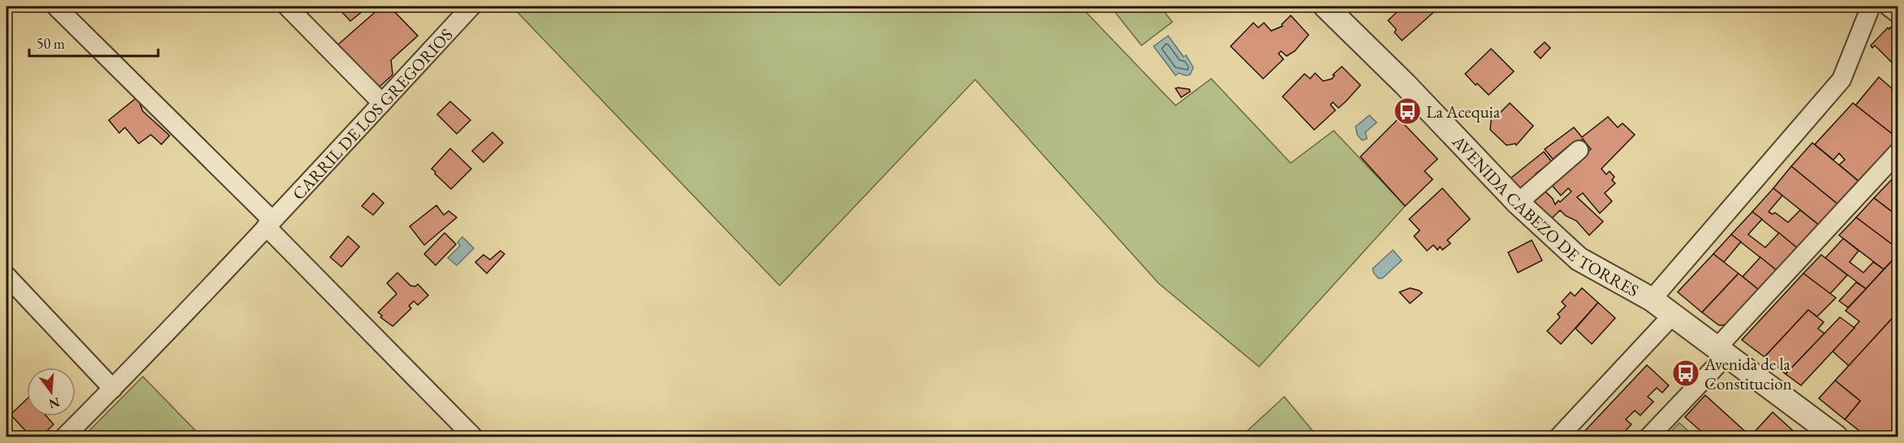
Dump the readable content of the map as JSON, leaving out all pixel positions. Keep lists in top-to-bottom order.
{
  "streets": {
    "street": ["CARRIL DE LOS GREGORIOS", "AVENIDA CABEZO DE TORRES"]
  },
  "places": {
    "bus stop": ["La Acequia", "Avenida de la Constitucion"]
  },
  "scale_bar": "50 m",
  "north": "bottom"
}
